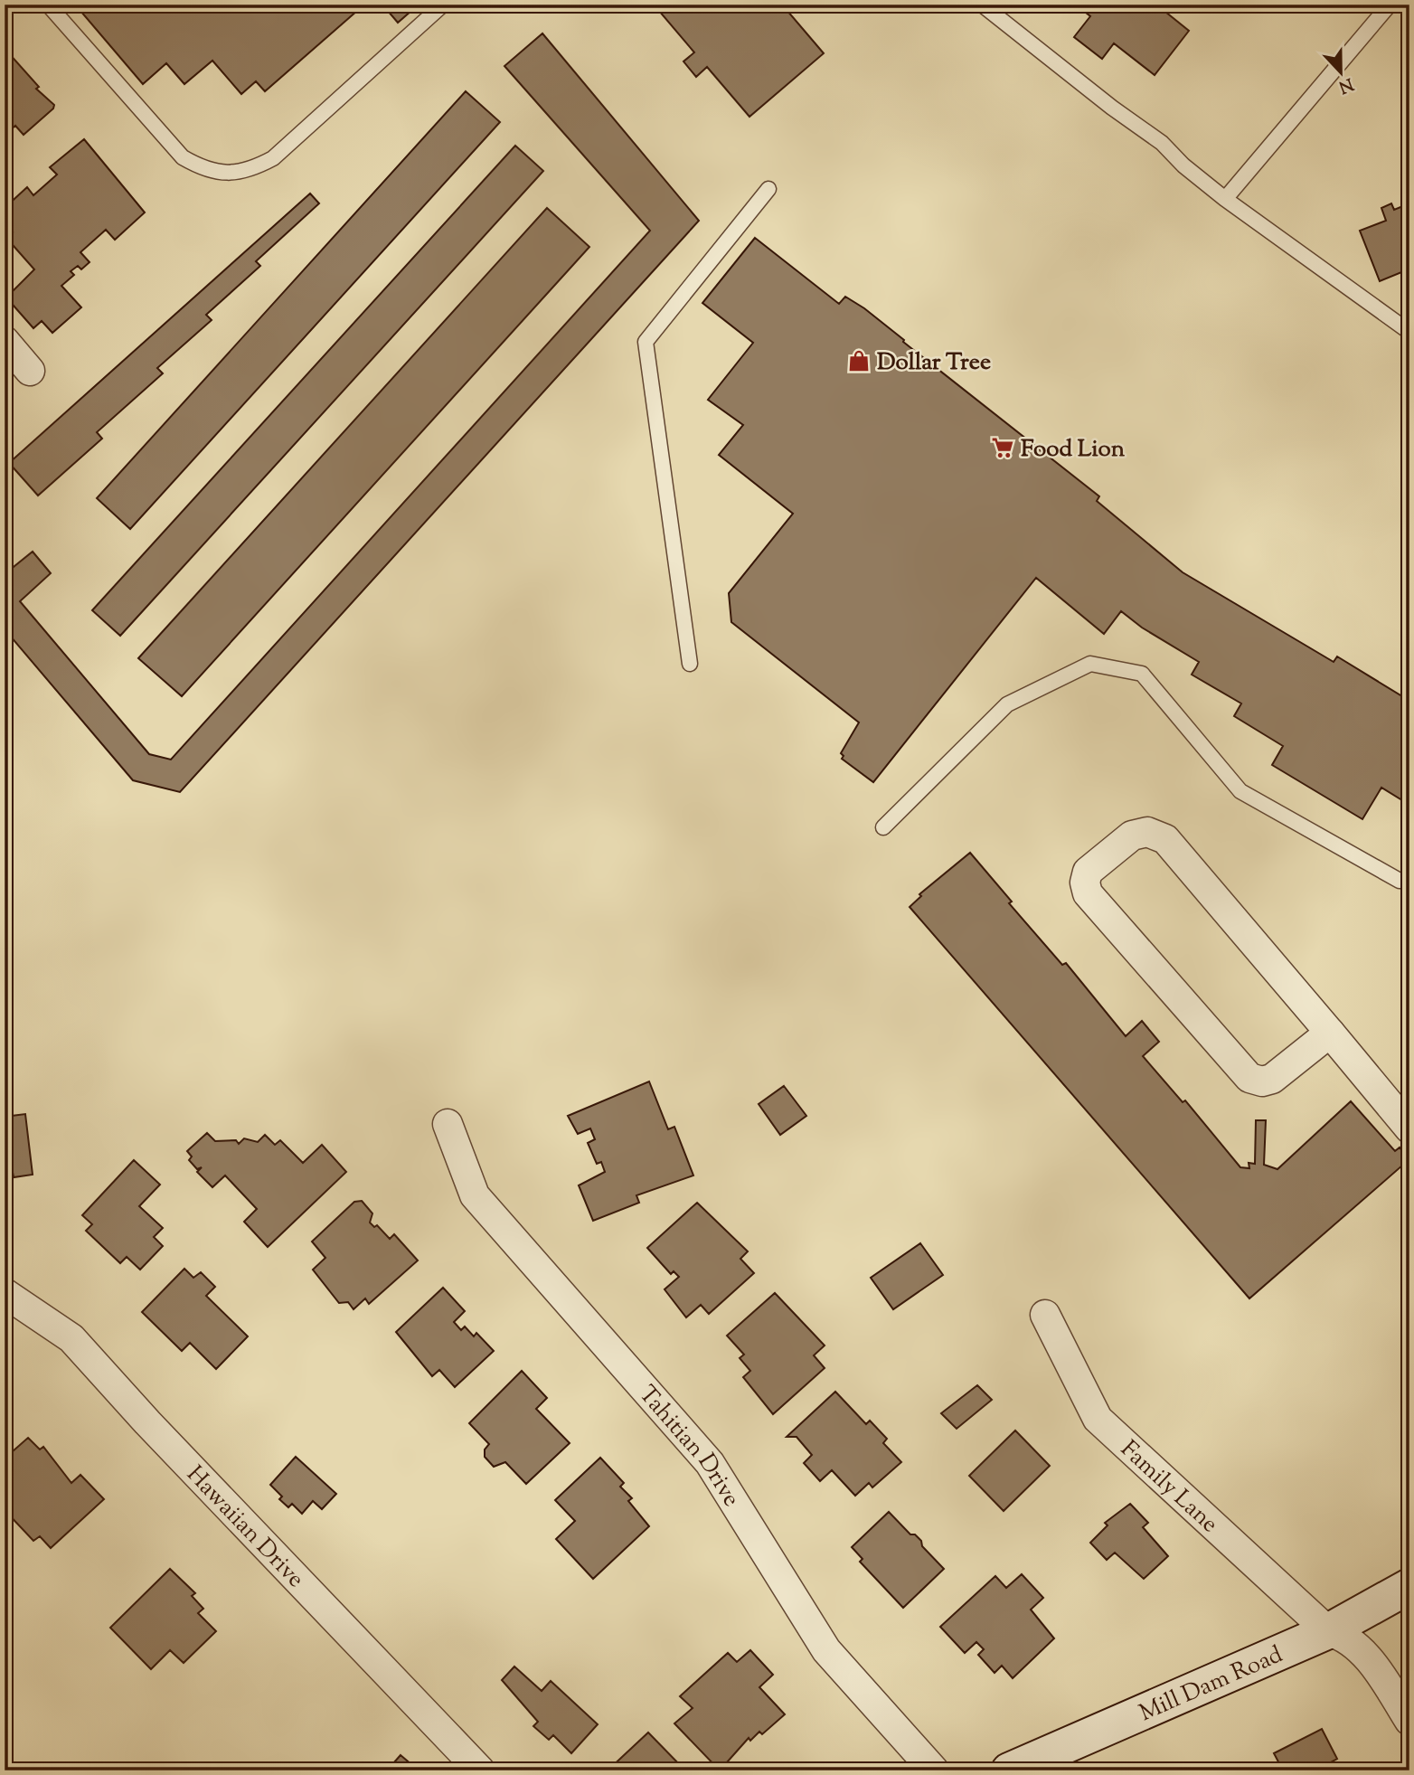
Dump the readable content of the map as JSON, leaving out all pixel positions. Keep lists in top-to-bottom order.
{
  "streets": {
    "street": [
      "Tahitian Drive",
      "Family Lane",
      "Hawaiian Drive",
      "Mill Dam Road"
    ]
  },
  "crossings": [
    ["Family Lane", "Mill Dam Road"]
  ],
  "places": {
    "shop": ["Dollar Tree"],
    "supermarket": ["Food Lion"]
  },
  "north": "bottom"
}
